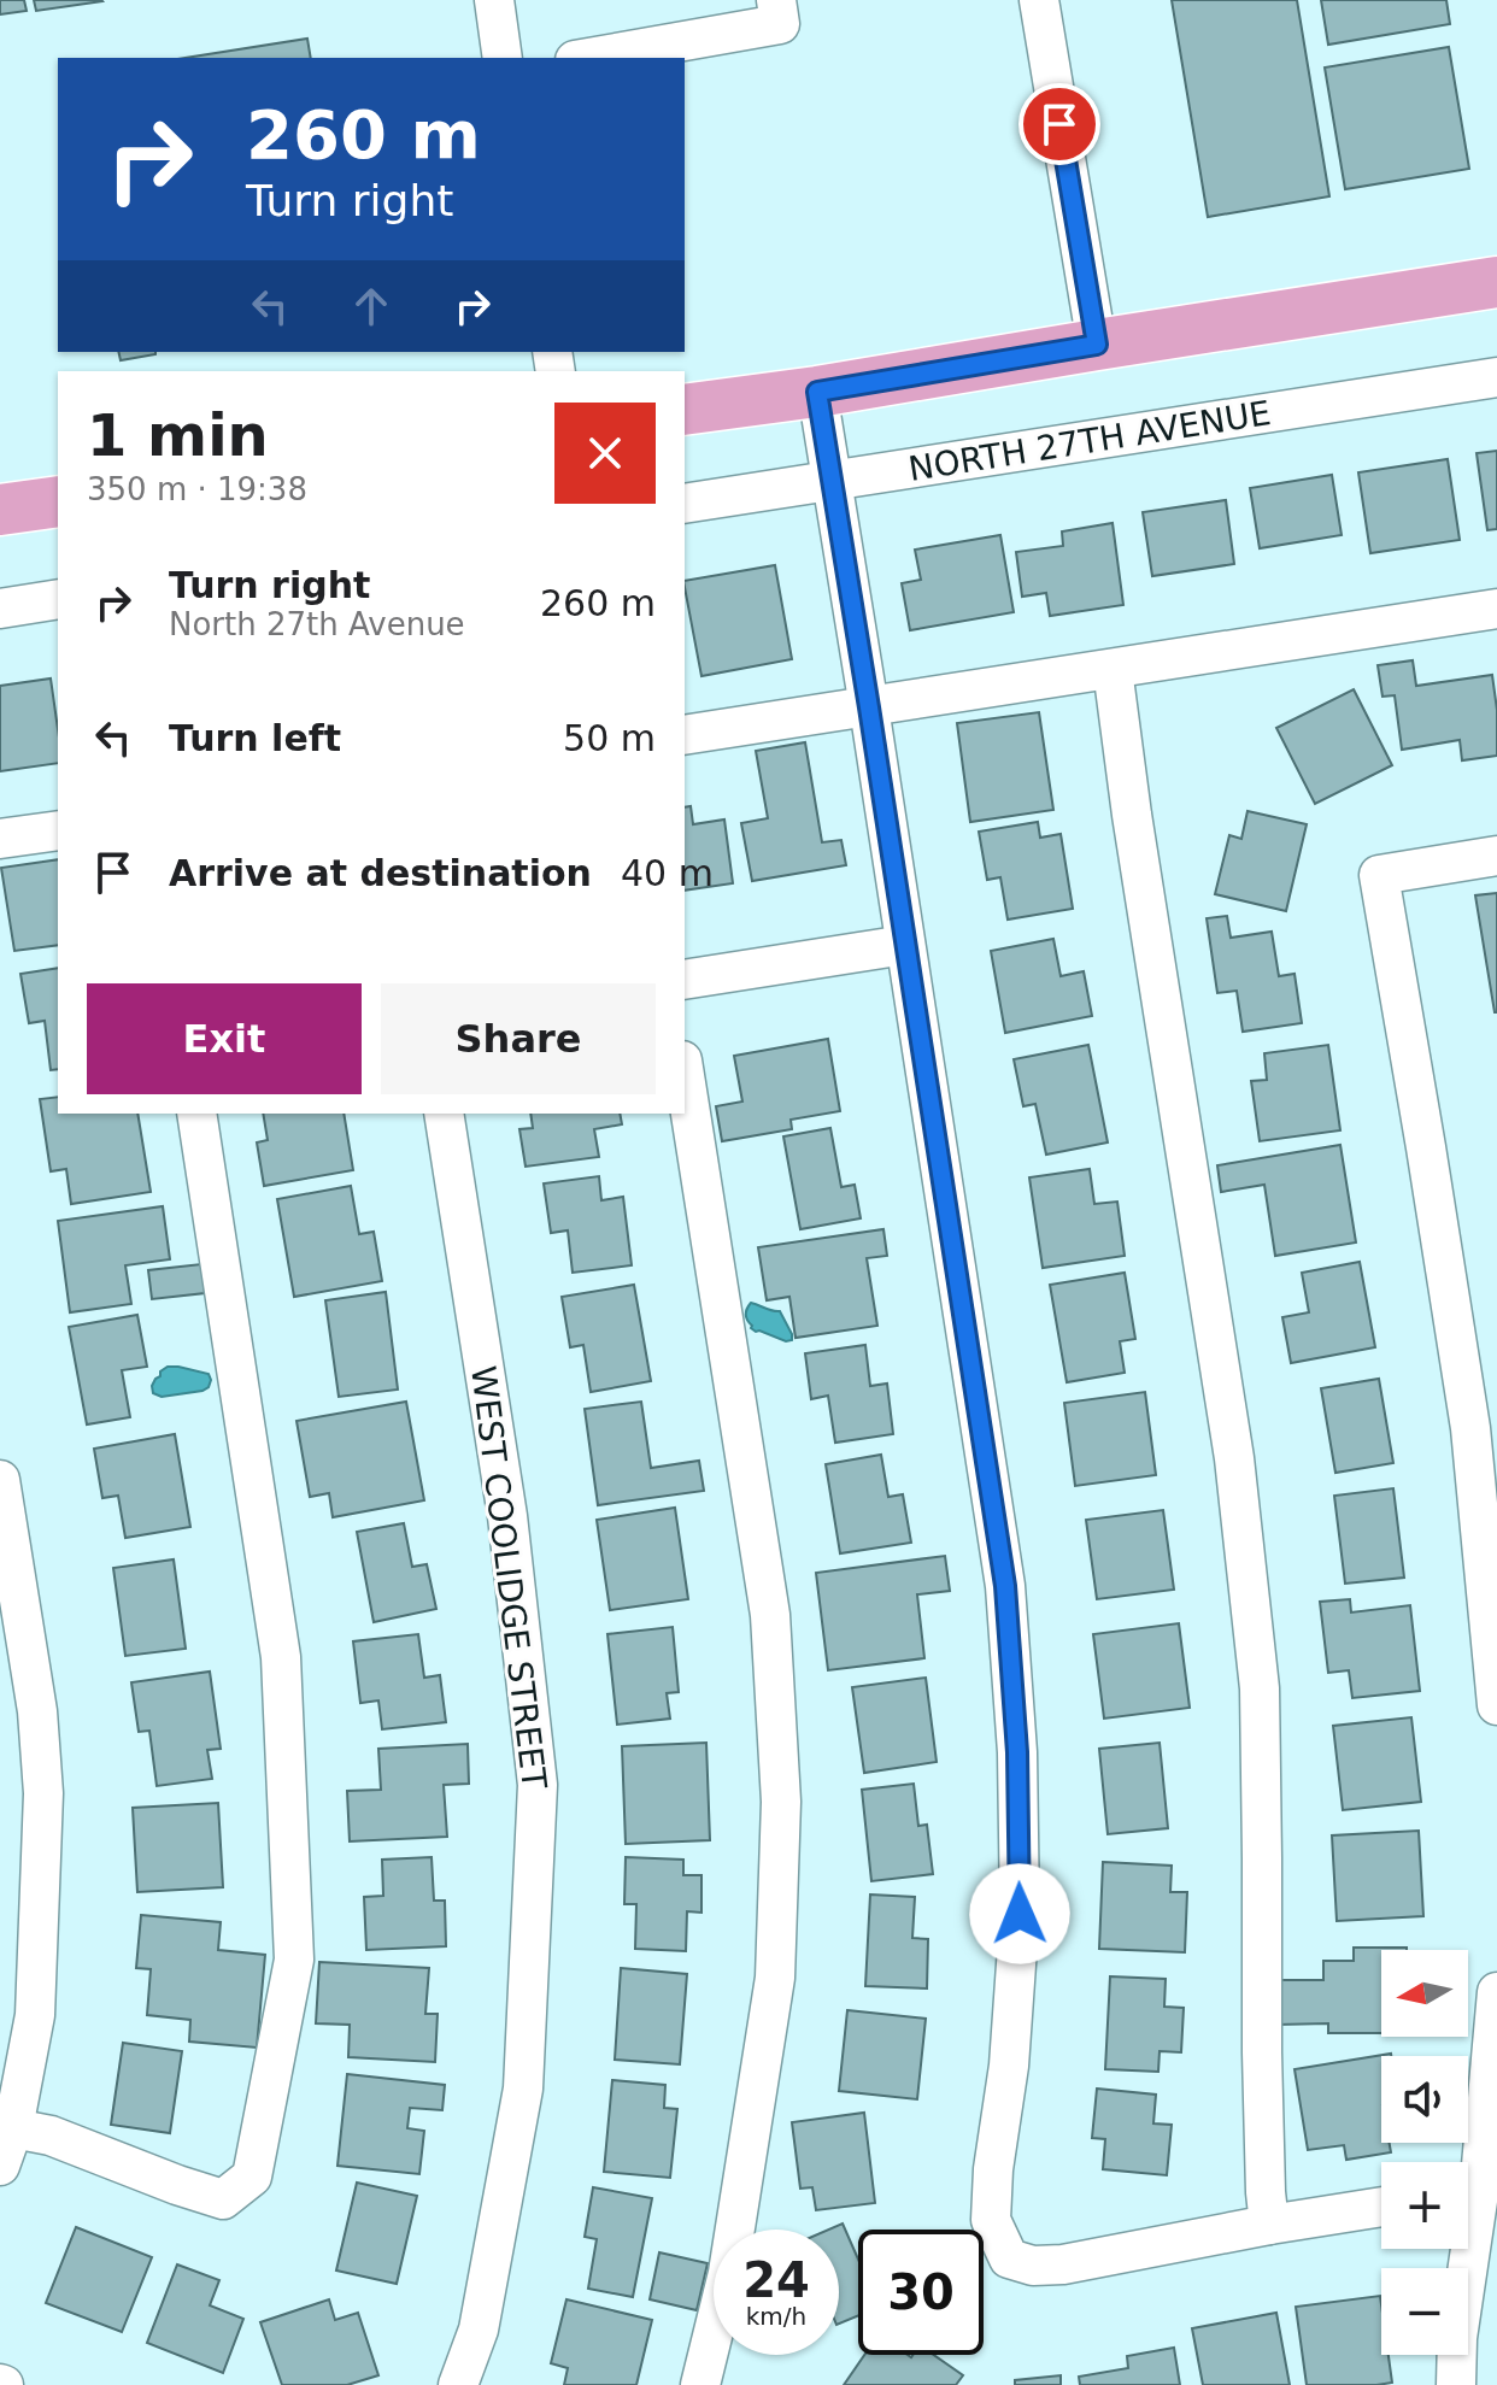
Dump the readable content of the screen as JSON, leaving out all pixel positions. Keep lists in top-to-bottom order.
{
  "streets": {
    "street": ["NORTH 27TH AVENUE", "WEST COOLIDGE STREET"]
  },
  "north": "left",
  "page": {
    "turn": ["260 m", "Turn right"],
    "heading": ["1 min", "350 m · 19:38"],
    "list": [
      {
        "name": "Turn right",
        "note": "North 27th Avenue",
        "value": "260 m"
      },
      {
        "name": "Turn left",
        "value": "50 m"
      },
      {
        "name": "Arrive at destination",
        "value": "40 m"
      }
    ],
    "buttons": ["Exit", "Share"],
    "map_buttons": ["+", "−"],
    "speed": "24 km/h",
    "limit": "30"
  }
}
